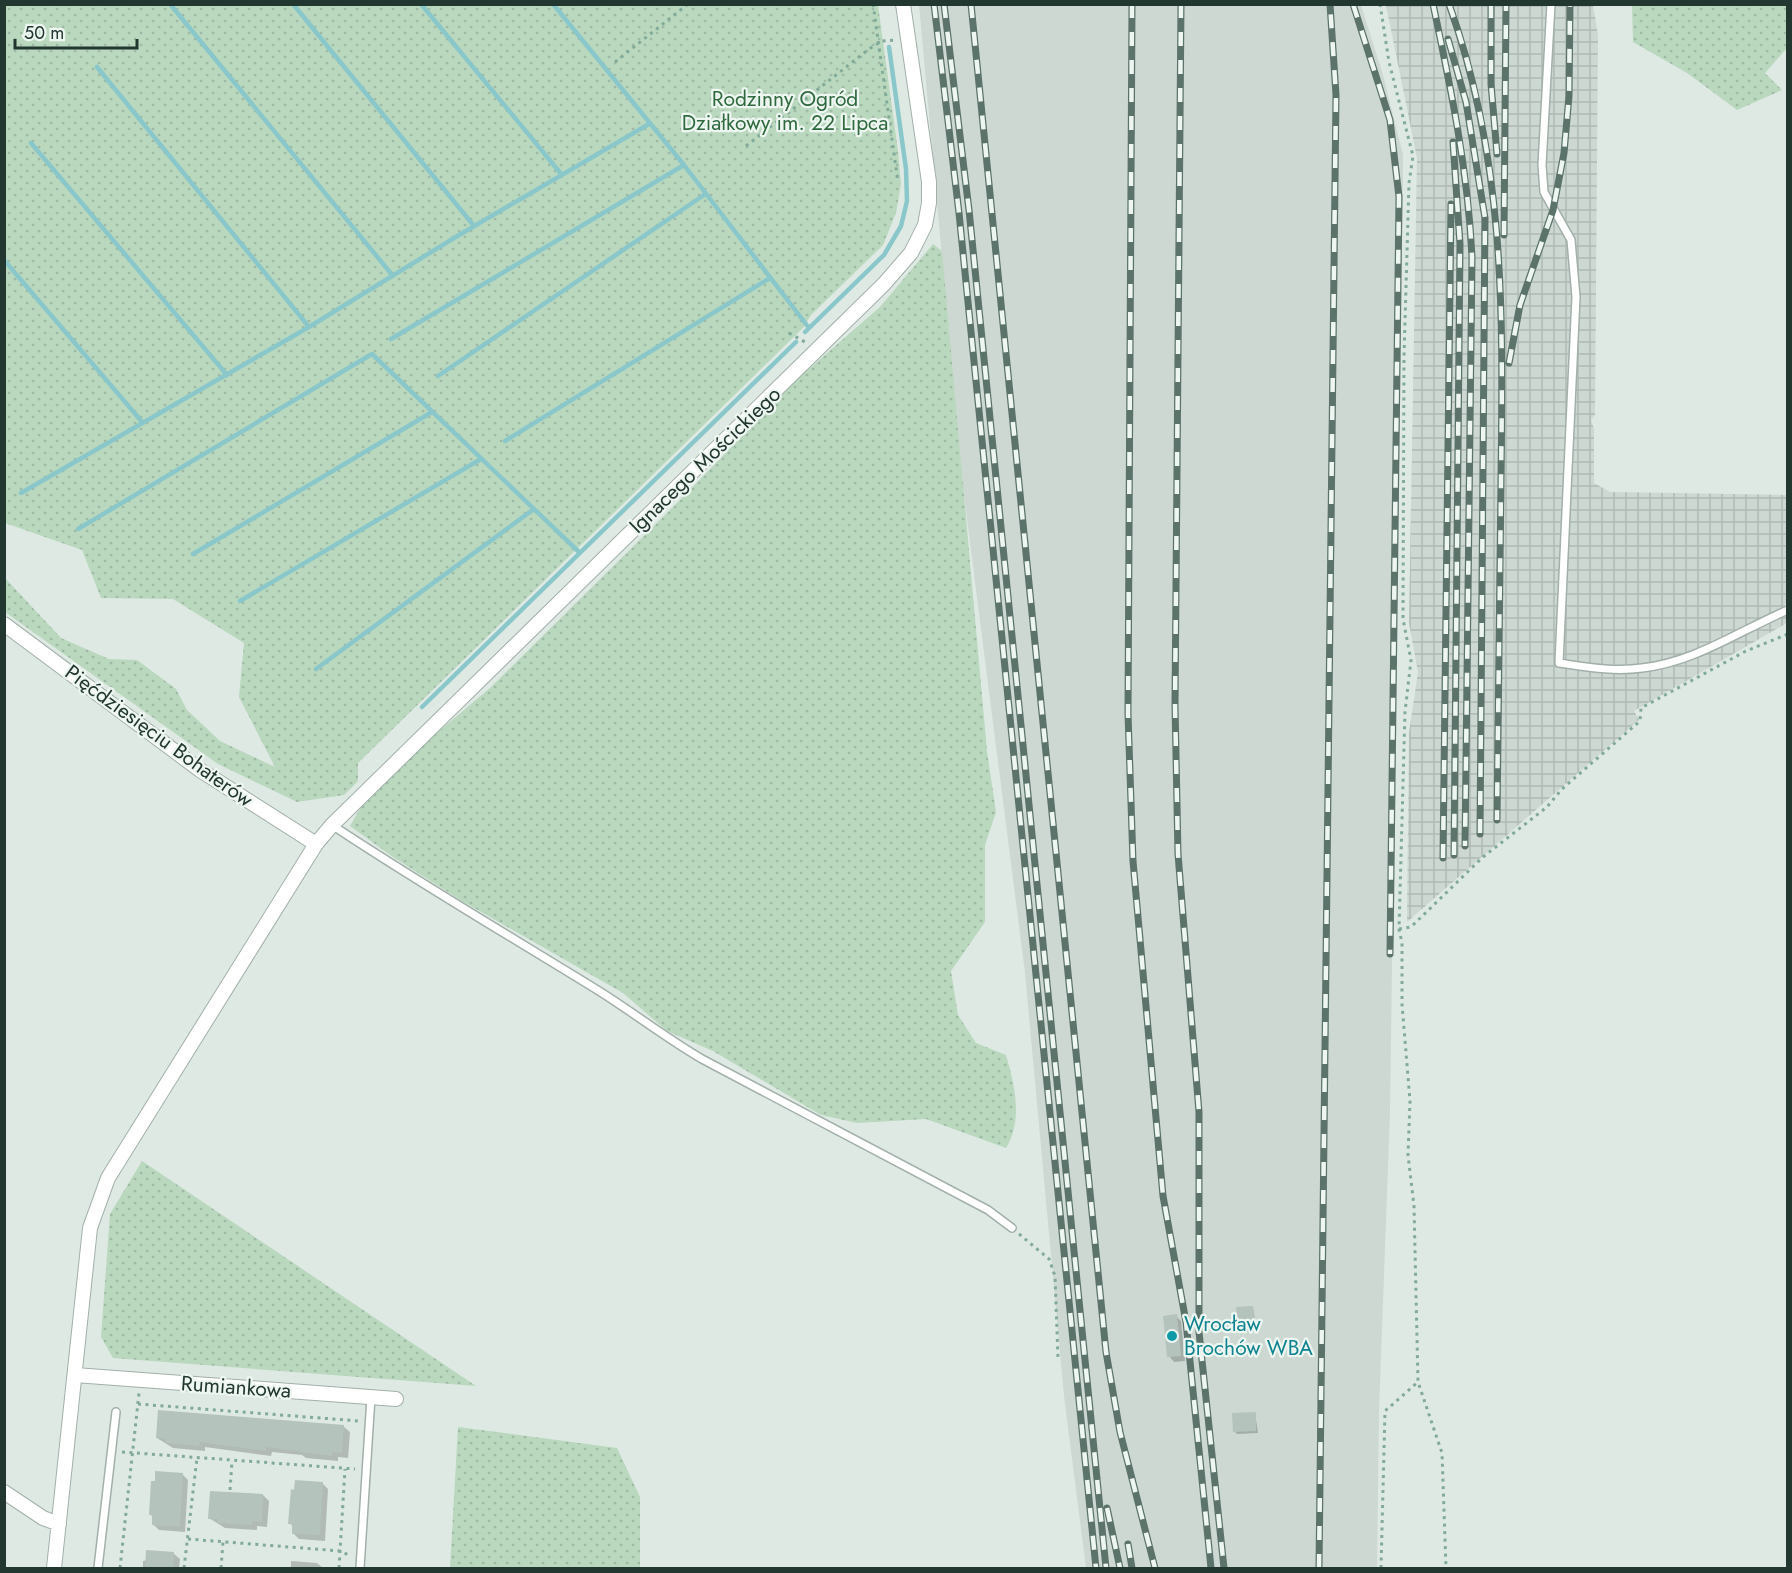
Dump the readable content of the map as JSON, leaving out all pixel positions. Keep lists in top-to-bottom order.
{
  "streets": {
    "street": ["Ignacego Mościckiego", "Pięćdziesięciu Bohaterów", "Rumiankowa"]
  },
  "crossings": [
    ["Ignacego Mościckiego", "Pięćdziesięciu Bohaterów"],
    ["Ignacego Mościckiego", "Rumiankowa"]
  ],
  "parks": ["Rodzinny Ogród Działkowy im. 22 Lipca"],
  "places": ["Wrocław Brochów WBA"],
  "scale_bar": "50 m"
}
